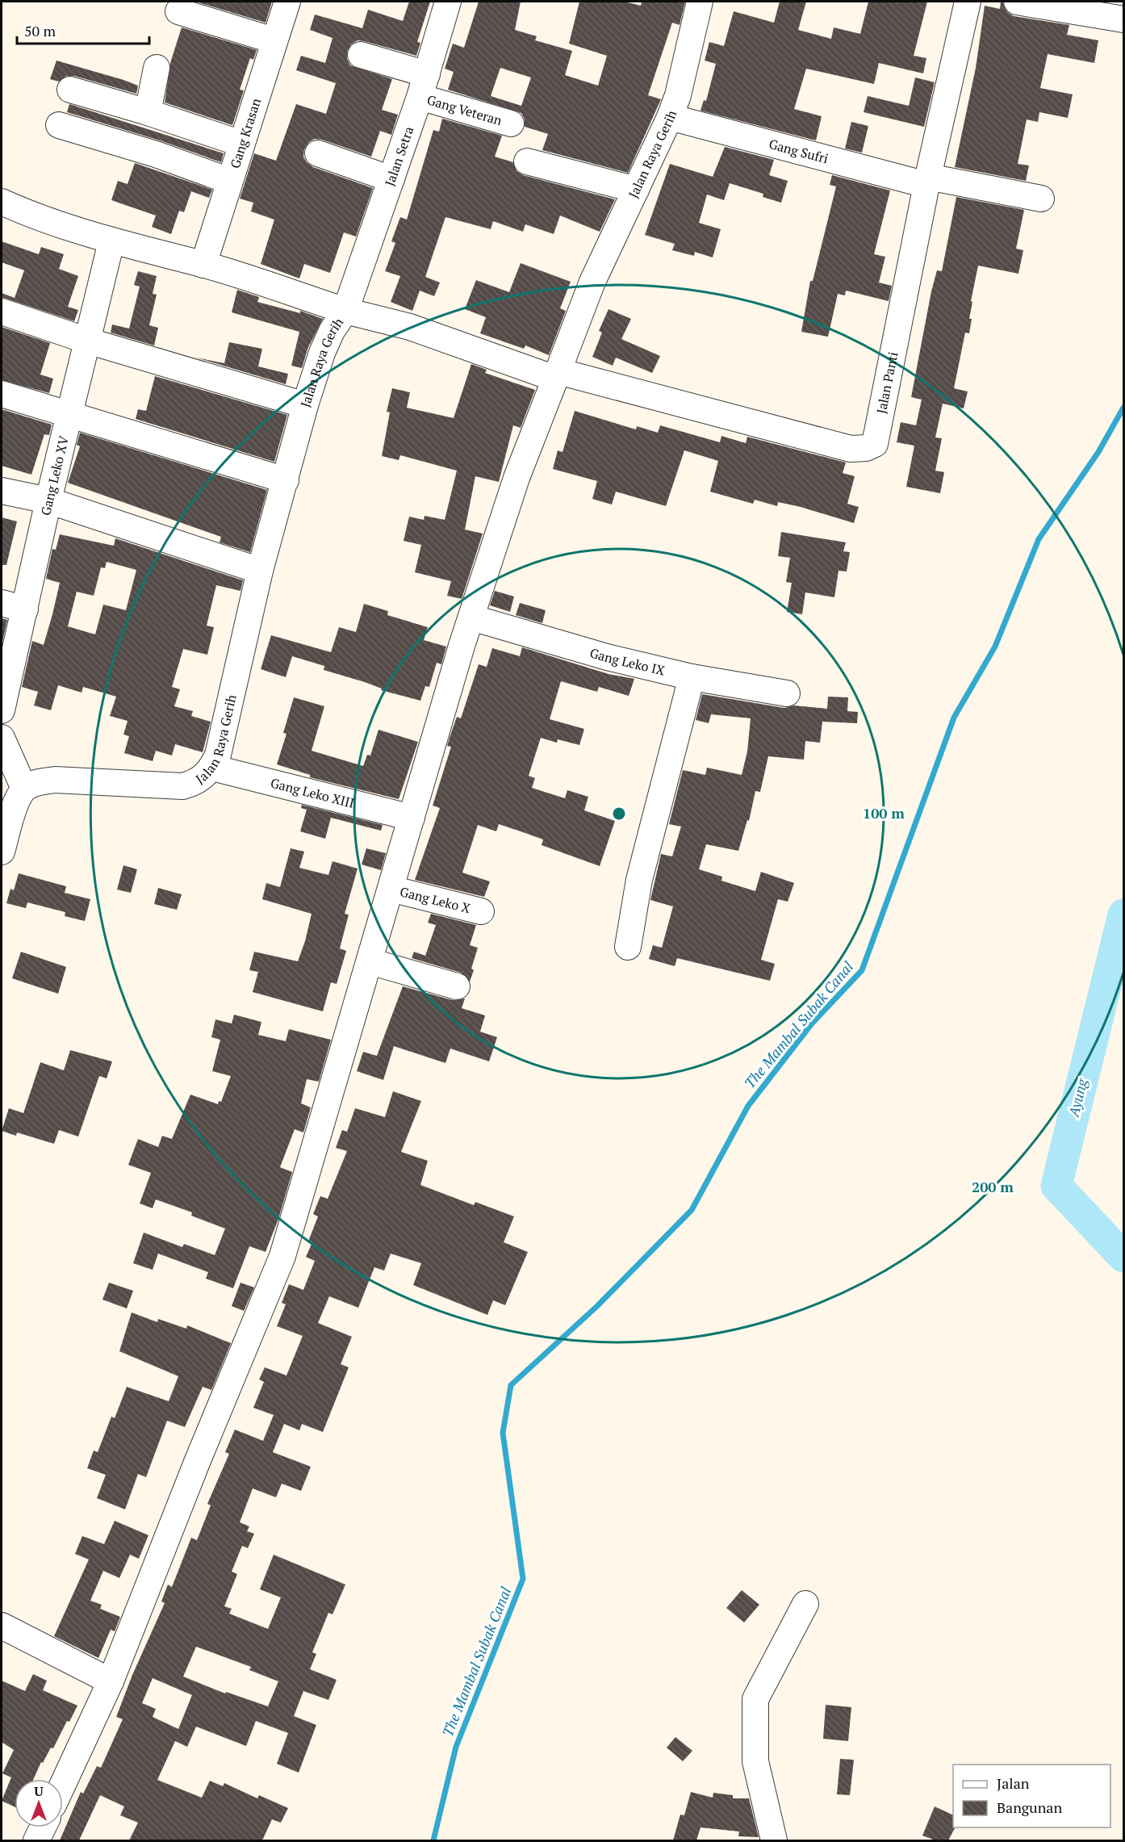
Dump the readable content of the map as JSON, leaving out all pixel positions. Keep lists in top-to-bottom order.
{
  "streets": {
    "street": [
      "Gang Veteran",
      "Gang Krasan",
      "Gang Sufri",
      "Jalan Raya Gerih",
      "Jalan Setra",
      "Jalan Panti",
      "Gang Leko XV",
      "Gang Leko IX",
      "Gang Leko XIII",
      "Gang Leko X"
    ]
  },
  "crossings": [
    ["Gang Veteran", "Jalan Setra"],
    ["Gang Sufri", "Jalan Raya Gerih"],
    ["Gang Sufri", "Jalan Panti"],
    ["Jalan Raya Gerih", "Jalan Setra"],
    ["Jalan Raya Gerih", "Jalan Panti"],
    ["Jalan Raya Gerih", "Gang Leko XIII"]
  ],
  "water": ["The Mambal Subak Canal", "Ayung"],
  "legend": ["Jalan", "Bangunan"],
  "scale_bar": "50 m",
  "north": "top",
  "rings": ["100 m", "200 m"]
}
